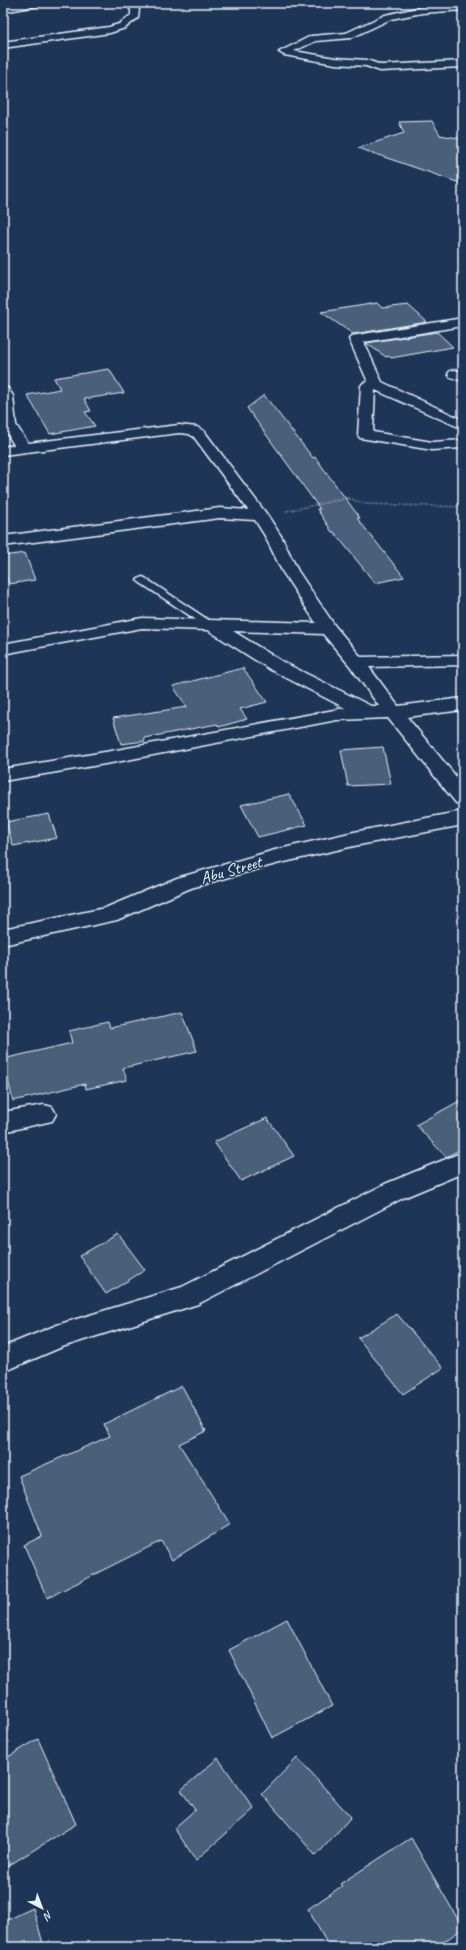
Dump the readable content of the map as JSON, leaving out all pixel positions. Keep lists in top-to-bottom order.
{
  "streets": {
    "street": ["Abu Street"]
  },
  "north": "bottom right"
}
